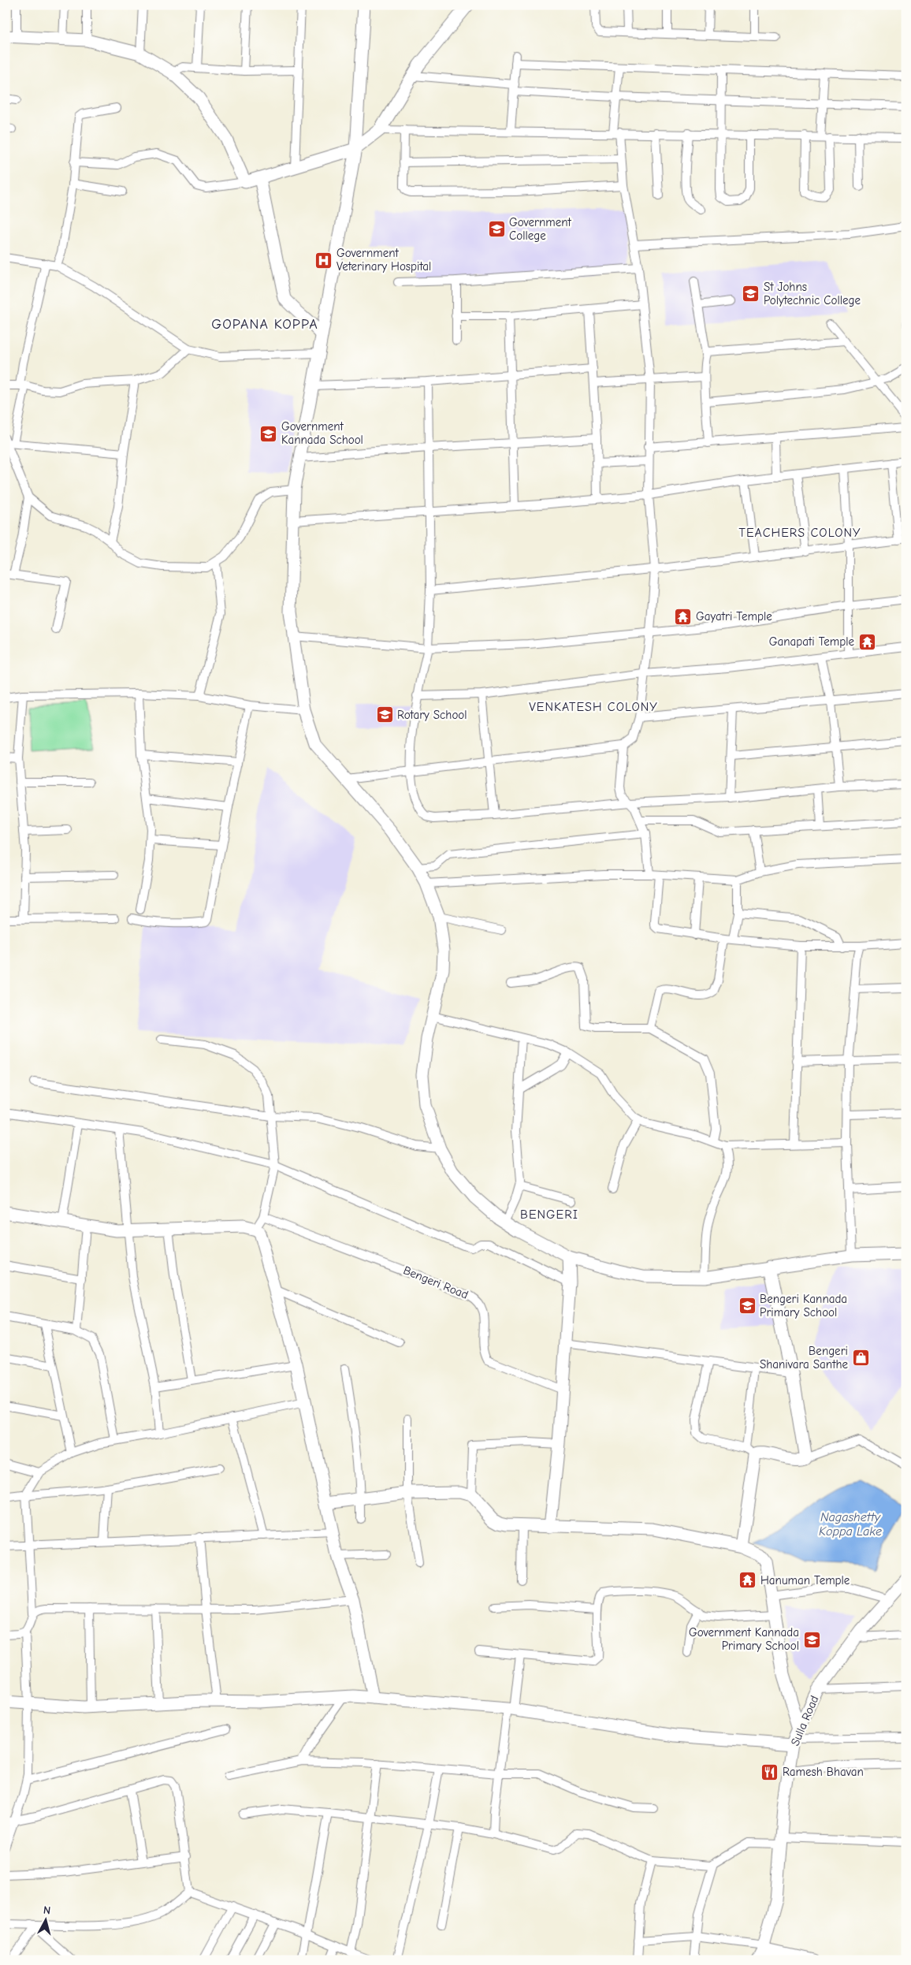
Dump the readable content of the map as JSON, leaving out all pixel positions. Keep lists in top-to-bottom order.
{
  "streets": {
    "street": ["Bengeri Road", "Sulla Road"]
  },
  "districts": [
    "GOPANA KOPPA",
    "TEACHERS COLONY",
    "VENKATESH COLONY",
    "BENGERI"
  ],
  "water": ["Nagashetty Koppa Lake"],
  "places": {
    "school or university": [
      "Government College",
      "St Johns Polytechnic College",
      "Government Kannada School",
      "Rotary School",
      "Bengeri Kannada Primary School",
      "Government Kannada Primary School"
    ],
    "hospital": ["Government Veterinary Hospital"],
    "temple": ["Gayatri Temple", "Ganapati Temple", "Hanuman Temple"],
    "shop": ["Bengeri Shanivara Santhe"],
    "restaurant": ["Ramesh Bhavan"]
  },
  "north": "top"
}
